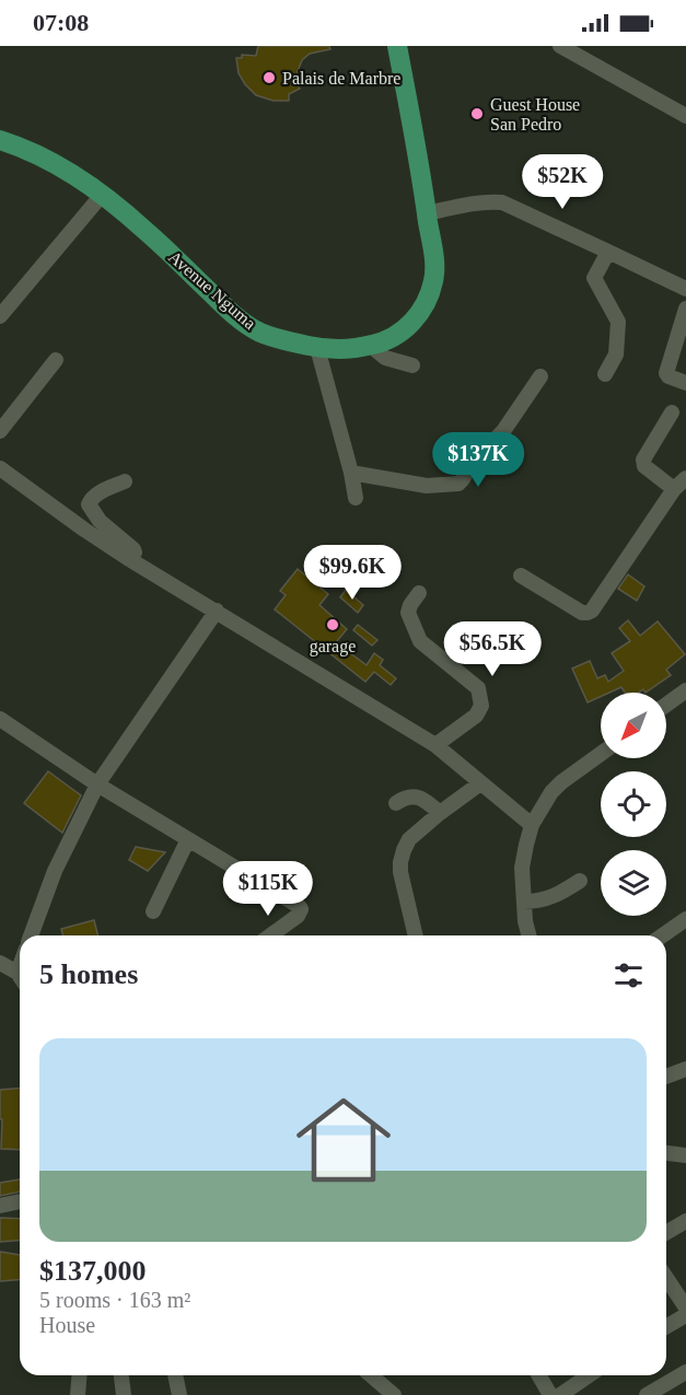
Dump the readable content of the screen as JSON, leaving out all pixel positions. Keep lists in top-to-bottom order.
{
  "streets": {
    "main road": ["Avenue Nguma"]
  },
  "places": ["Palais de Marbre", "Guest House San Pedro", "garage"],
  "north": "bottom left",
  "page": {
    "status": "07:08",
    "price": [
      "$52K",
      "$137K",
      "$99.6K",
      "$56.5K",
      "$115K"
    ],
    "heading": "5 homes",
    "list": [
      {
        "name": "$137,000",
        "note": "5 rooms · 163 m² · House"
      }
    ]
  }
}
